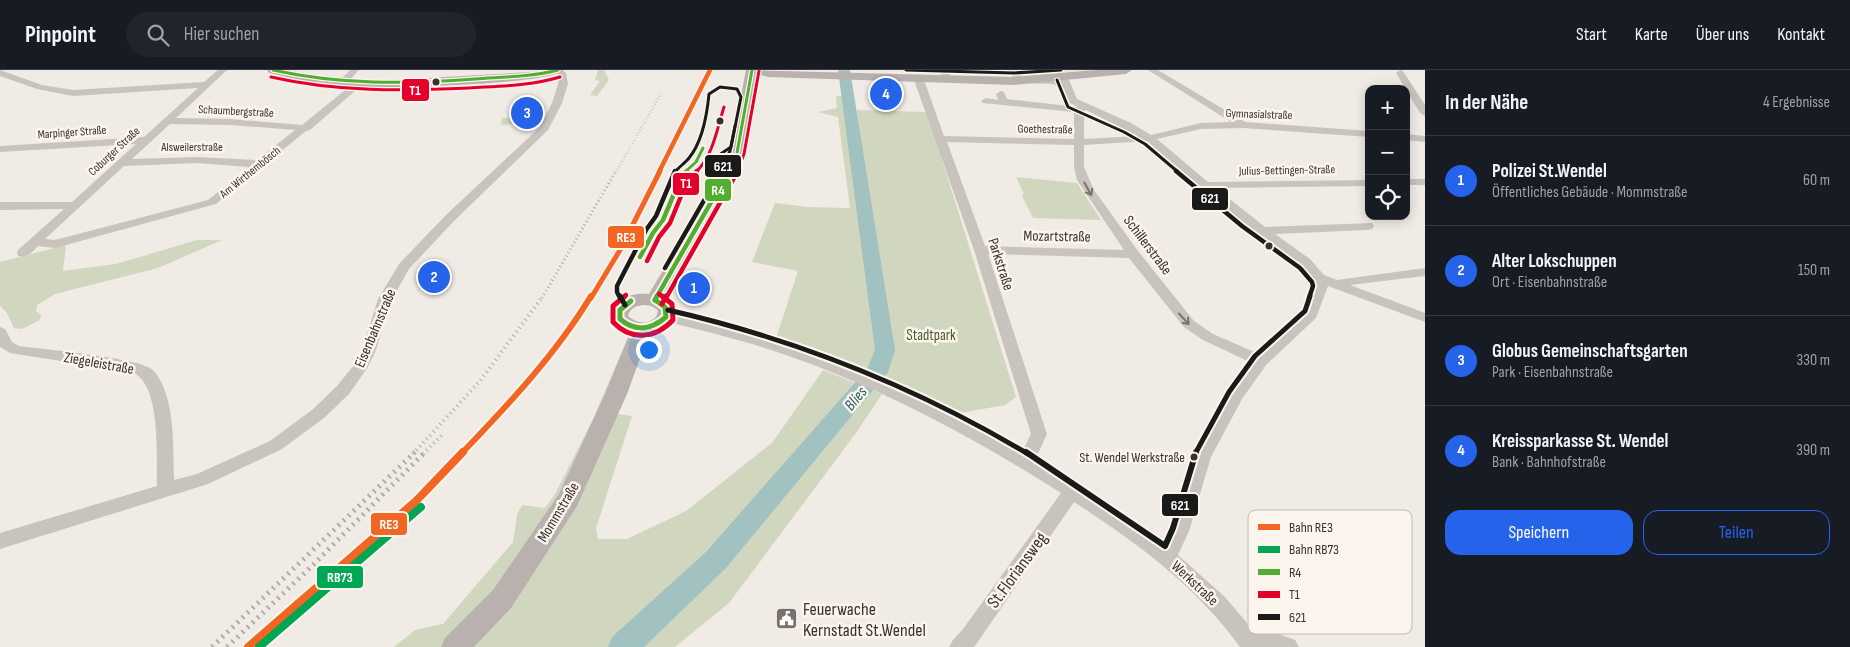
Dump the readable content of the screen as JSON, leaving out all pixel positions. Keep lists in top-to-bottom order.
{
  "streets": {
    "main road": ["Mommstraße"],
    "street": [
      "Schaumbergstraße",
      "Gymnasialstraße",
      "Goethestraße",
      "Marpinger Straße",
      "Alsweilerstraße",
      "Coburger Straße",
      "Julius-Bettingen-Straße",
      "Am Wirthembösch",
      "Mozartstraße",
      "Schillerstraße",
      "Parkstraße",
      "Eisenbahnstraße",
      "Ziegeleistraße",
      "St.Floriansweg",
      "Werkstraße"
    ]
  },
  "crossings": [
    ["Schaumbergstraße", "Coburger Straße"],
    ["Schaumbergstraße", "Am Wirthembösch"],
    ["Gymnasialstraße", "Goethestraße"],
    ["Goethestraße", "Schillerstraße"],
    ["Goethestraße", "Parkstraße"],
    ["Marpinger Straße", "Coburger Straße"],
    ["Alsweilerstraße", "Coburger Straße"],
    ["Alsweilerstraße", "Am Wirthembösch"],
    ["Coburger Straße", "Am Wirthembösch"],
    ["Mozartstraße", "Schillerstraße"],
    ["Mozartstraße", "Parkstraße"],
    ["Parkstraße", "Werkstraße"],
    ["Eisenbahnstraße", "Ziegeleistraße"],
    ["Mommstraße", "Werkstraße"],
    ["St.Floriansweg", "Werkstraße"]
  ],
  "water": ["Blies"],
  "parks": ["Stadtpark"],
  "places": {
    "other": ["St. Wendel Werkstraße"],
    "public building": ["Feuerwache Kernstadt St.Wendel"]
  },
  "lines": [
    "rail line RE3",
    "transit line R4",
    "transit line 621",
    "transit line T1",
    "rail line RB73"
  ],
  "legend": [
    "Bahn RE3",
    "Bahn RB73",
    "R4",
    "T1",
    "621"
  ],
  "page": {
    "header": "Pinpoint",
    "search": "Hier suchen",
    "nav": [
      "Start",
      "Karte",
      "Über uns",
      "Kontakt"
    ],
    "heading": ["In der Nähe", "4 Ergebnisse"],
    "pins": [
      "4",
      "3",
      "2",
      "1"
    ],
    "map_buttons": ["+", "−"],
    "list": [
      {
        "mark": "1",
        "name": "Polizei St.Wendel",
        "note": "Öffentliches Gebäude · Mommstraße",
        "value": "60 m"
      },
      {
        "mark": "2",
        "name": "Alter Lokschuppen",
        "note": "Ort · Eisenbahnstraße",
        "value": "150 m"
      },
      {
        "mark": "3",
        "name": "Globus Gemeinschaftsgarten",
        "note": "Park · Eisenbahnstraße",
        "value": "330 m"
      },
      {
        "mark": "4",
        "name": "Kreissparkasse St. Wendel",
        "note": "Bank · Bahnhofstraße",
        "value": "390 m"
      }
    ],
    "buttons": ["Speichern", "Teilen"]
  }
}
